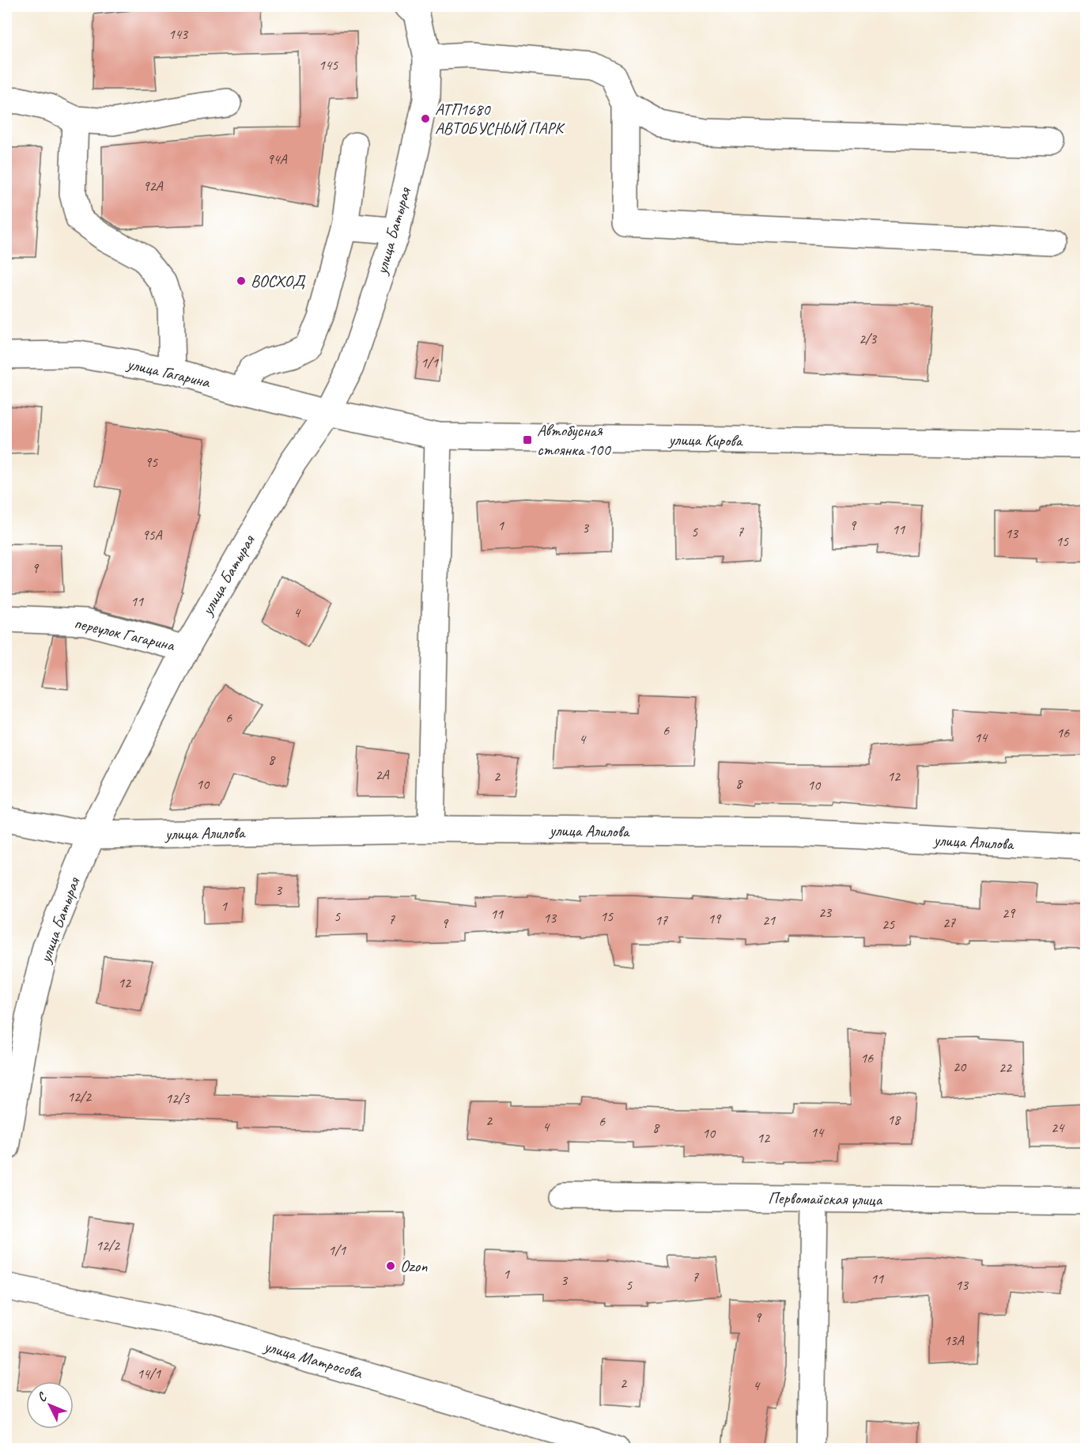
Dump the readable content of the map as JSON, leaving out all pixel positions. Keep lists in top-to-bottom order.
{
  "streets": {
    "street": [
      "улица Батырая",
      "улица Гагарина",
      "улица Кирова",
      "переулок Гагарина",
      "улица Алилова",
      "Первомайская улица",
      "улица Матросова"
    ]
  },
  "crossings": [
    ["улица Батырая", "улица Гагарина"],
    ["улица Батырая", "улица Кирова"],
    ["улица Батырая", "переулок Гагарина"],
    ["улица Батырая", "улица Алилова"],
    ["улица Гагарина", "улица Кирова"]
  ],
  "places": {
    "other": ["АТП1680 АВТОБУСНЫЙ ПАРК", "ВОСХОД", "Ozon"],
    "transit": ["Автобусная стоянка 100"]
  },
  "house_numbers": [
    "143",
    "145",
    "94А",
    "92А",
    "2/3",
    "1/1",
    "95",
    "1",
    "9",
    "3",
    "11",
    "5",
    "7",
    "13",
    "95А",
    "15",
    "9",
    "11",
    "4",
    "6",
    "6",
    "16",
    "14",
    "4",
    "8",
    "2А",
    "2",
    "12",
    "8",
    "10",
    "10",
    "3",
    "1",
    "23",
    "29",
    "11",
    "5",
    "15",
    "13",
    "19",
    "7",
    "17",
    "21",
    "27",
    "9",
    "25",
    "12",
    "16",
    "20",
    "22",
    "12/2",
    "12/3",
    "18",
    "2",
    "6",
    "4",
    "8",
    "24",
    "14",
    "10",
    "12",
    "12/2",
    "1/1",
    "1",
    "7",
    "11",
    "3",
    "5",
    "13",
    "9",
    "13А",
    "14/1",
    "2",
    "4"
  ],
  "north": "top left"
}
